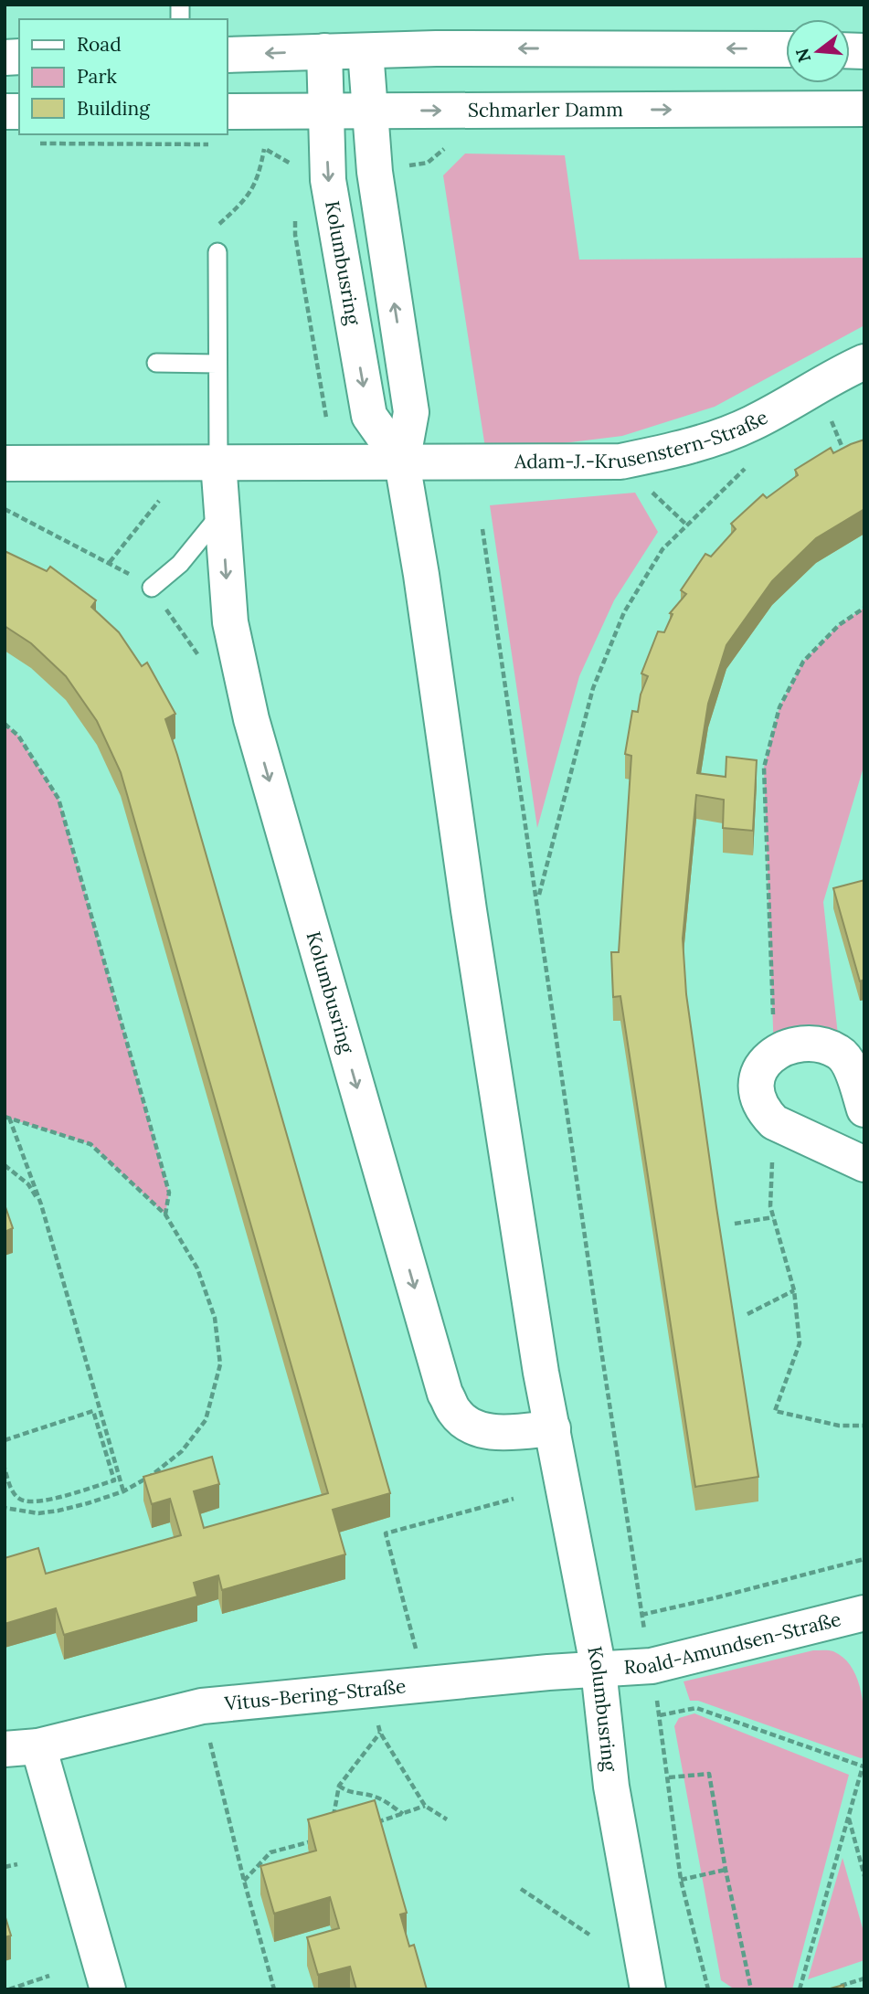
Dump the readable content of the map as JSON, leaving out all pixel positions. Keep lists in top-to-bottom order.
{
  "streets": {
    "street": [
      "Schmarler Damm",
      "Kolumbusring",
      "Adam-J.-Krusenstern-Straße",
      "Roald-Amundsen-Straße",
      "Vitus-Bering-Straße"
    ]
  },
  "crossings": [
    ["Schmarler Damm", "Kolumbusring"],
    ["Kolumbusring", "Adam-J.-Krusenstern-Straße"],
    ["Kolumbusring", "Roald-Amundsen-Straße"],
    ["Kolumbusring", "Vitus-Bering-Straße"],
    ["Roald-Amundsen-Straße", "Vitus-Bering-Straße"]
  ],
  "legend": ["Road", "Park", "Building"],
  "north": "left"
}
